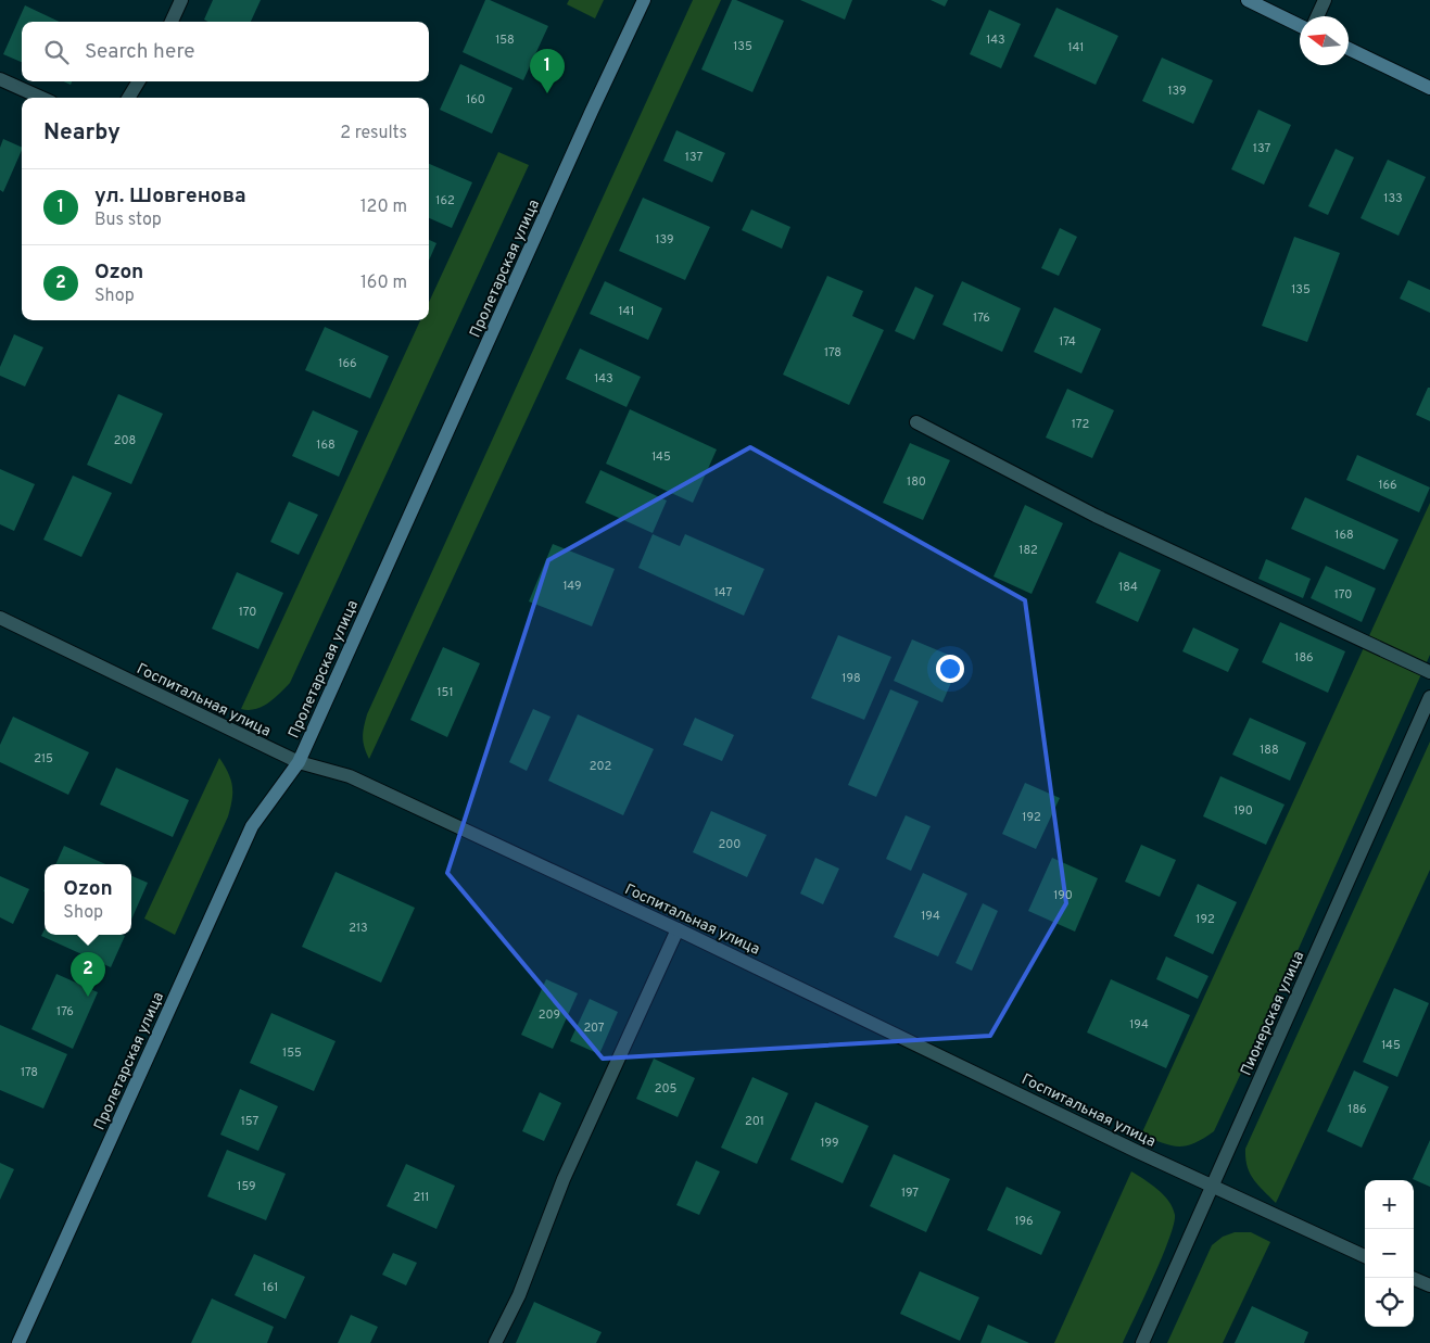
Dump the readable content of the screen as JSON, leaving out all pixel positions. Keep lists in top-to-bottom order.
{
  "streets": {
    "main road": ["Пролетарская улица"],
    "street": ["Госпитальная улица", "Пионерская улица"]
  },
  "crossings": [
    ["Пролетарская улица", "Госпитальная улица"],
    ["Госпитальная улица", "Пионерская улица"]
  ],
  "house_numbers": [
    "158",
    "143",
    "135",
    "141",
    "139",
    "160",
    "137",
    "137",
    "133",
    "162",
    "139",
    "135",
    "141",
    "176",
    "174",
    "178",
    "166",
    "143",
    "172",
    "208",
    "168",
    "145",
    "180",
    "166",
    "168",
    "182",
    "149",
    "184",
    "147",
    "170",
    "170",
    "186",
    "198",
    "151",
    "188",
    "215",
    "202",
    "190",
    "192",
    "200",
    "190",
    "194",
    "192",
    "213",
    "176",
    "209",
    "194",
    "207",
    "145",
    "155",
    "178",
    "205",
    "186",
    "157",
    "201",
    "199",
    "159",
    "197",
    "211",
    "196",
    "161"
  ],
  "north": "left",
  "page": {
    "search": "Search here",
    "pins": ["1", "2"],
    "heading": ["Nearby", "2 results"],
    "list": [
      {
        "mark": "1",
        "name": "ул. Шовгенова",
        "note": "Bus stop",
        "value": "120 m"
      },
      {
        "mark": "2",
        "name": "Ozon",
        "note": "Shop",
        "value": "160 m"
      }
    ],
    "popup": ["Ozon", "Shop"],
    "map_buttons": ["+", "−"]
  }
}
